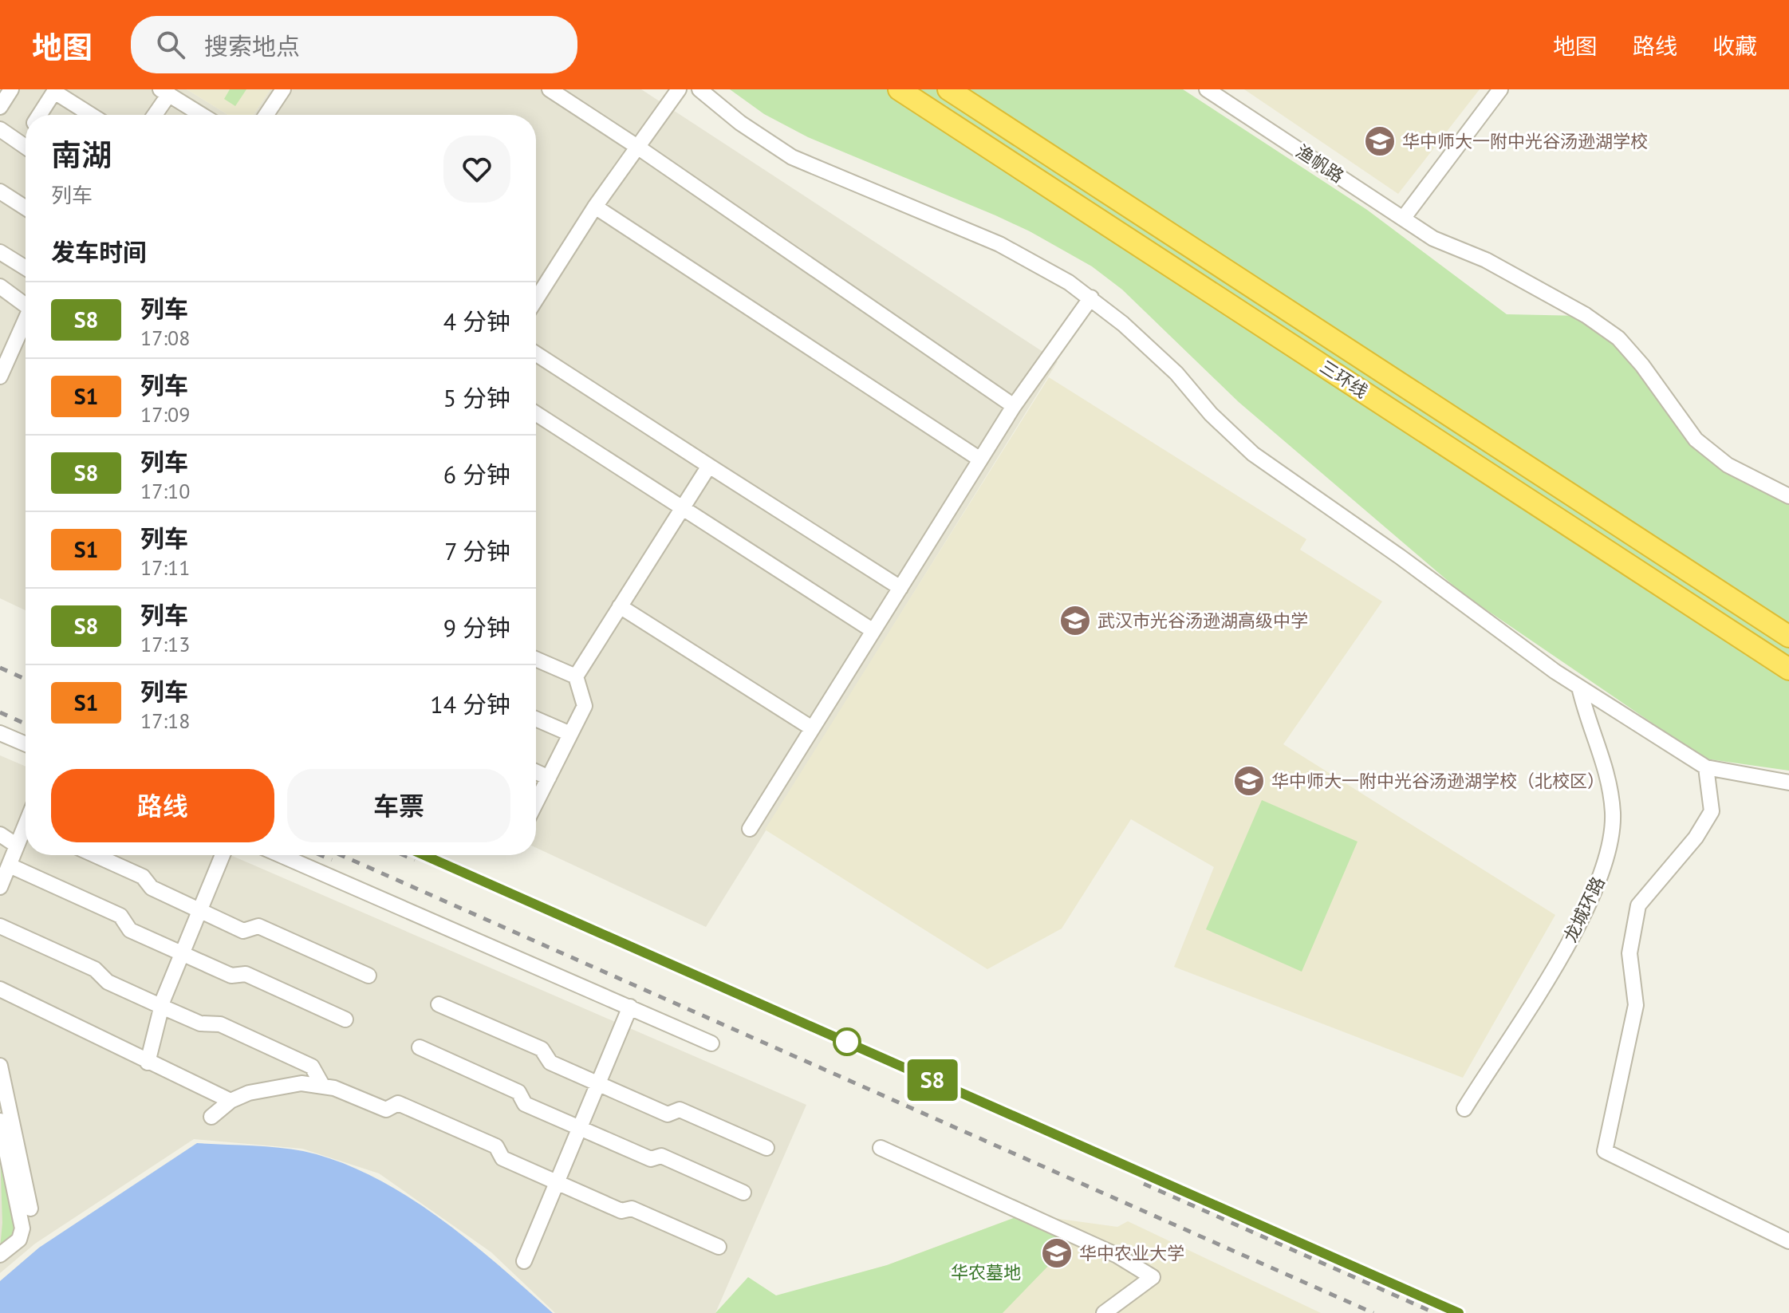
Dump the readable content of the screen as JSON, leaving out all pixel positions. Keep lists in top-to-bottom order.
{
  "streets": {
    "highway": ["三环线"],
    "street": ["渔帆路", "龙城环路"]
  },
  "parks": ["华农墓地"],
  "places": {
    "school or university": [
      "华中师大一附中光谷汤逊湖学校",
      "武汉市光谷汤逊湖高级中学",
      "华中师大一附中光谷汤逊湖学校（北校区）",
      "华中农业大学"
    ]
  },
  "page": {
    "header": "地图",
    "search": "搜索地点",
    "nav": ["地图", "路线", "收藏"],
    "on_map": "S8",
    "heading": [
      ["南湖", "列车"],
      "发车时间"
    ],
    "list": [
      {
        "mark": "S8",
        "name": "列车",
        "note": "17:08",
        "value": "4 分钟"
      },
      {
        "mark": "S1",
        "name": "列车",
        "note": "17:09",
        "value": "5 分钟"
      },
      {
        "mark": "S8",
        "name": "列车",
        "note": "17:10",
        "value": "6 分钟"
      },
      {
        "mark": "S1",
        "name": "列车",
        "note": "17:11",
        "value": "7 分钟"
      },
      {
        "mark": "S8",
        "name": "列车",
        "note": "17:13",
        "value": "9 分钟"
      },
      {
        "mark": "S1",
        "name": "列车",
        "note": "17:18",
        "value": "14 分钟"
      }
    ],
    "buttons": ["路线", "车票"]
  }
}
